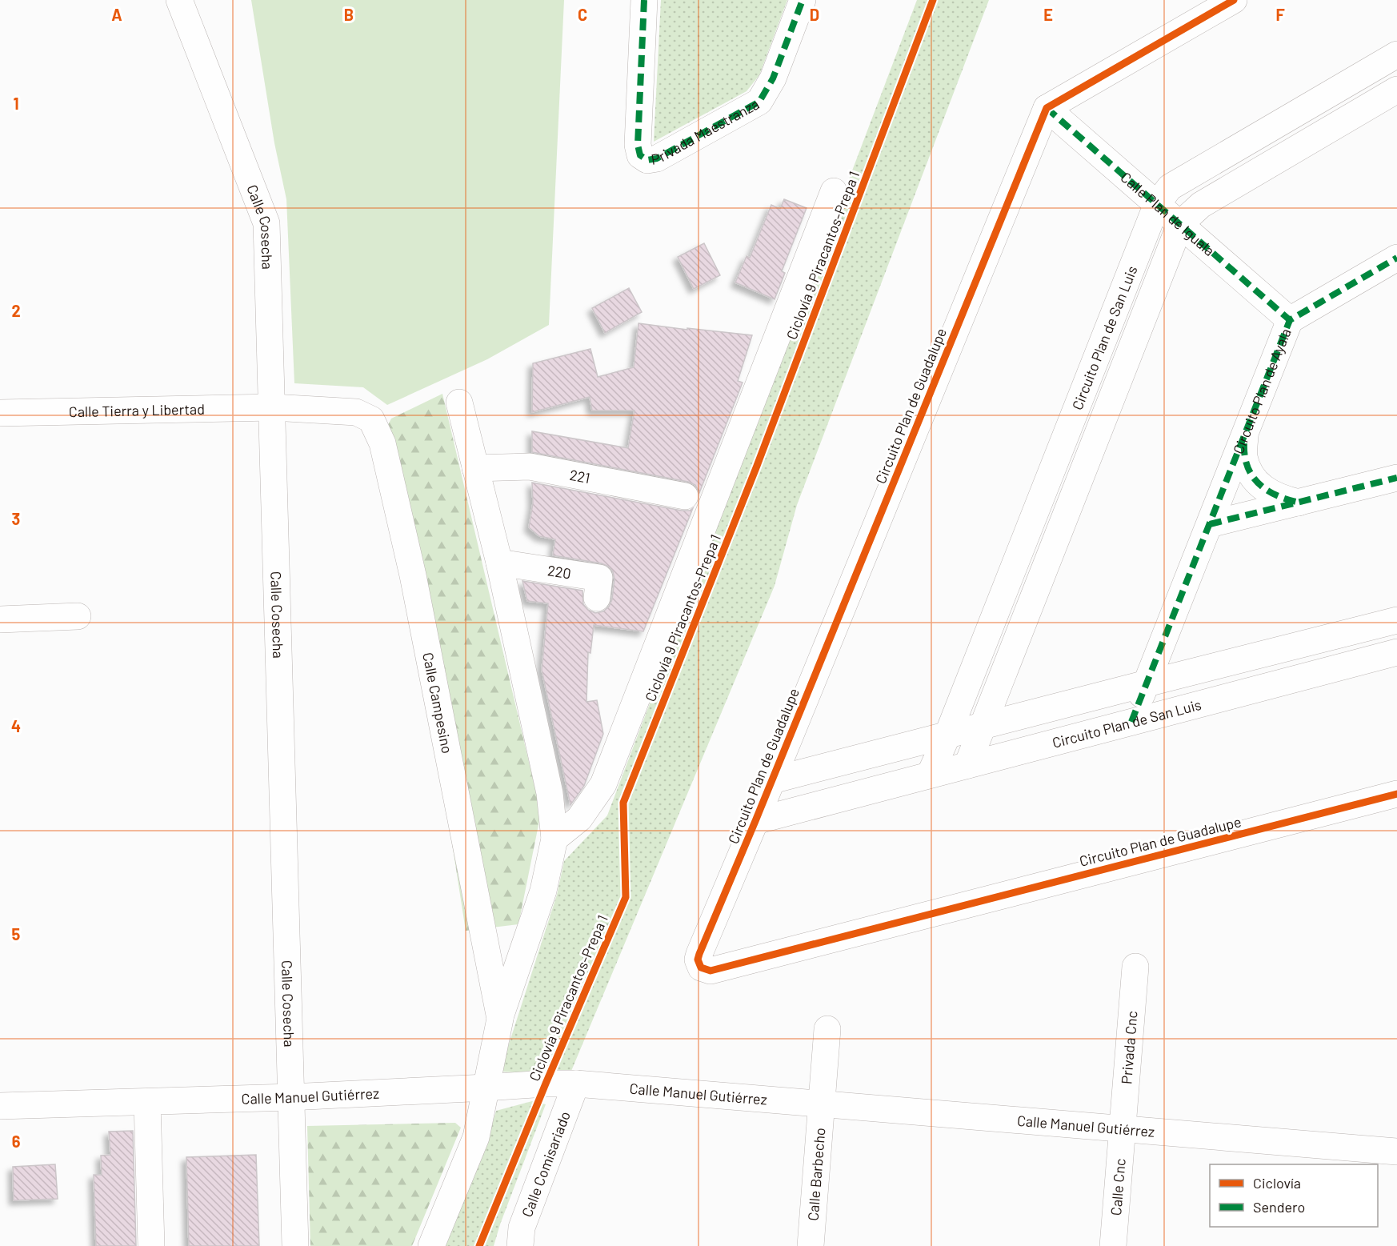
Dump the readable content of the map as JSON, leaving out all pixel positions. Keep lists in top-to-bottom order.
{
  "streets": {
    "street": [
      "Privada Maestranza",
      "Calle Plan de Iguala",
      "Calle Cosecha",
      "Circuito Plan de San Luis",
      "Circuito Plan de Ayala",
      "Circuito Plan de Guadalupe",
      "Calle Tierra y Libertad",
      "221",
      "220",
      "Calle Campesino",
      "Privada Cnc",
      "Calle Manuel Gutiérrez",
      "Calle Comisariado",
      "Calle Barbecho",
      "Calle Cnc"
    ],
    "cycle path": ["Ciclovía 9 Piracantos-Prepa 1"]
  },
  "crossings": [
    ["Calle Plan de Iguala", "Circuito Plan de San Luis"],
    ["Calle Plan de Iguala", "Circuito Plan de Ayala"],
    ["Calle Plan de Iguala", "Circuito Plan de Guadalupe"],
    ["Calle Cosecha", "Calle Tierra y Libertad"],
    ["Calle Cosecha", "Calle Campesino"],
    ["Calle Cosecha", "Calle Manuel Gutiérrez"],
    ["Circuito Plan de San Luis", "Circuito Plan de Ayala"],
    ["Circuito Plan de San Luis", "Circuito Plan de Guadalupe"],
    ["Calle Tierra y Libertad", "Calle Campesino"],
    ["Calle Campesino", "Calle Manuel Gutiérrez"],
    ["Privada Cnc", "Calle Manuel Gutiérrez"],
    ["Privada Cnc", "Calle Cnc"],
    ["Calle Manuel Gutiérrez", "Calle Comisariado"],
    ["Calle Manuel Gutiérrez", "Calle Barbecho"],
    ["Calle Manuel Gutiérrez", "Calle Cnc"]
  ],
  "legend": ["Ciclovía", "Sendero"],
  "grid": {
    "columns": [
      "A",
      "B",
      "C",
      "D",
      "E",
      "F"
    ],
    "rows": [
      "1",
      "2",
      "3",
      "4",
      "5",
      "6"
    ]
  }
}
